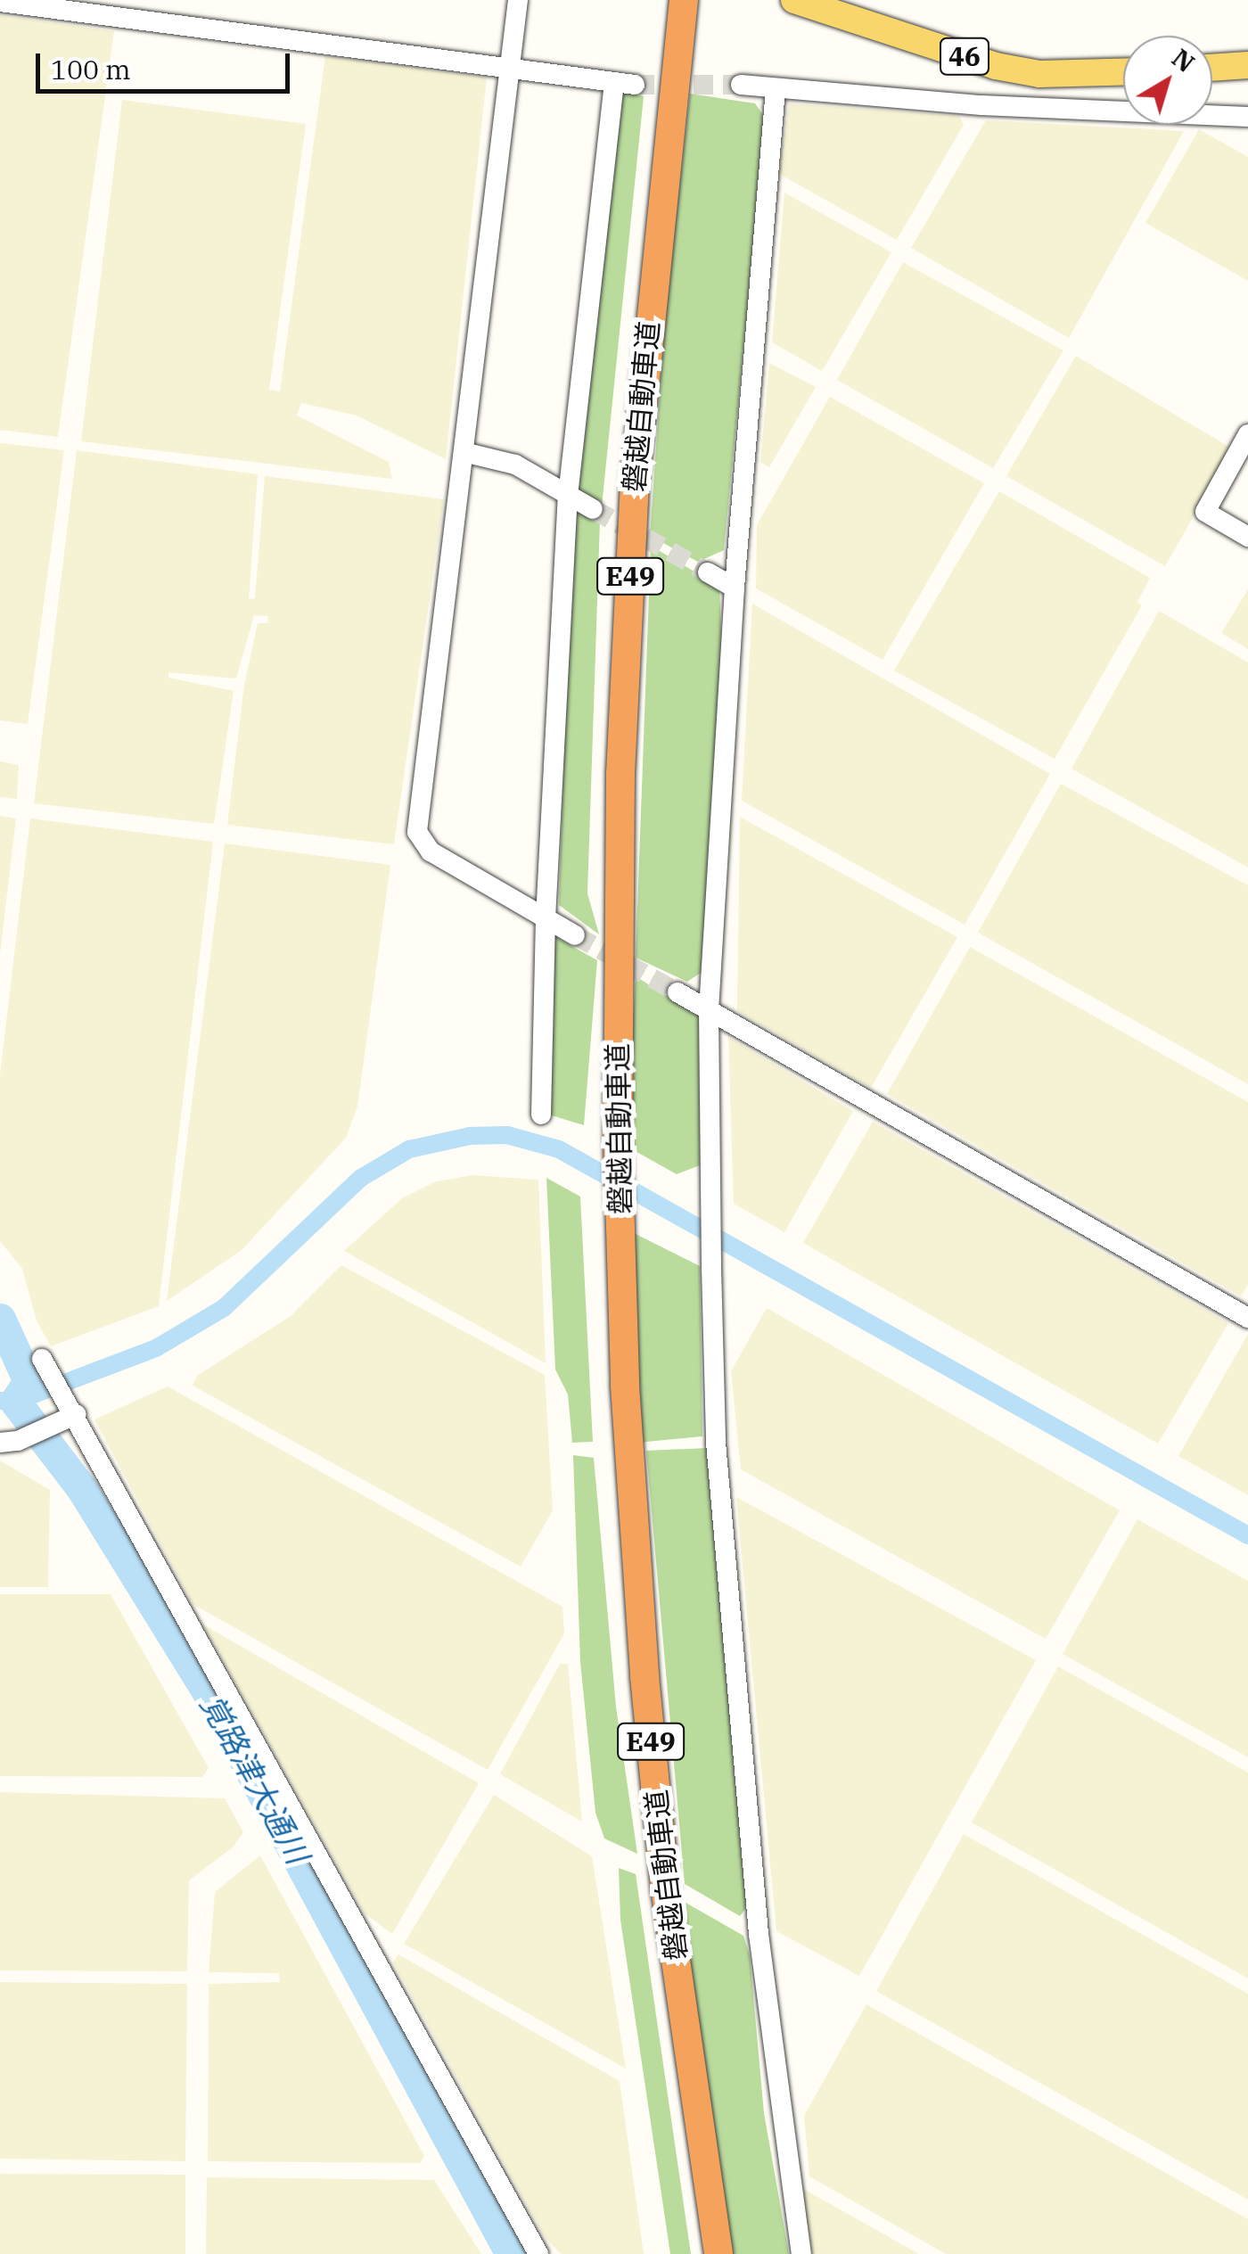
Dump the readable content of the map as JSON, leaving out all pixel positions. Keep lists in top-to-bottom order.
{
  "streets": {
    "highway": ["磐越自動車道", "E49"],
    "main road": ["46"]
  },
  "water": ["覚路津大通川"],
  "scale_bar": "100 m",
  "north": "top right"
}
